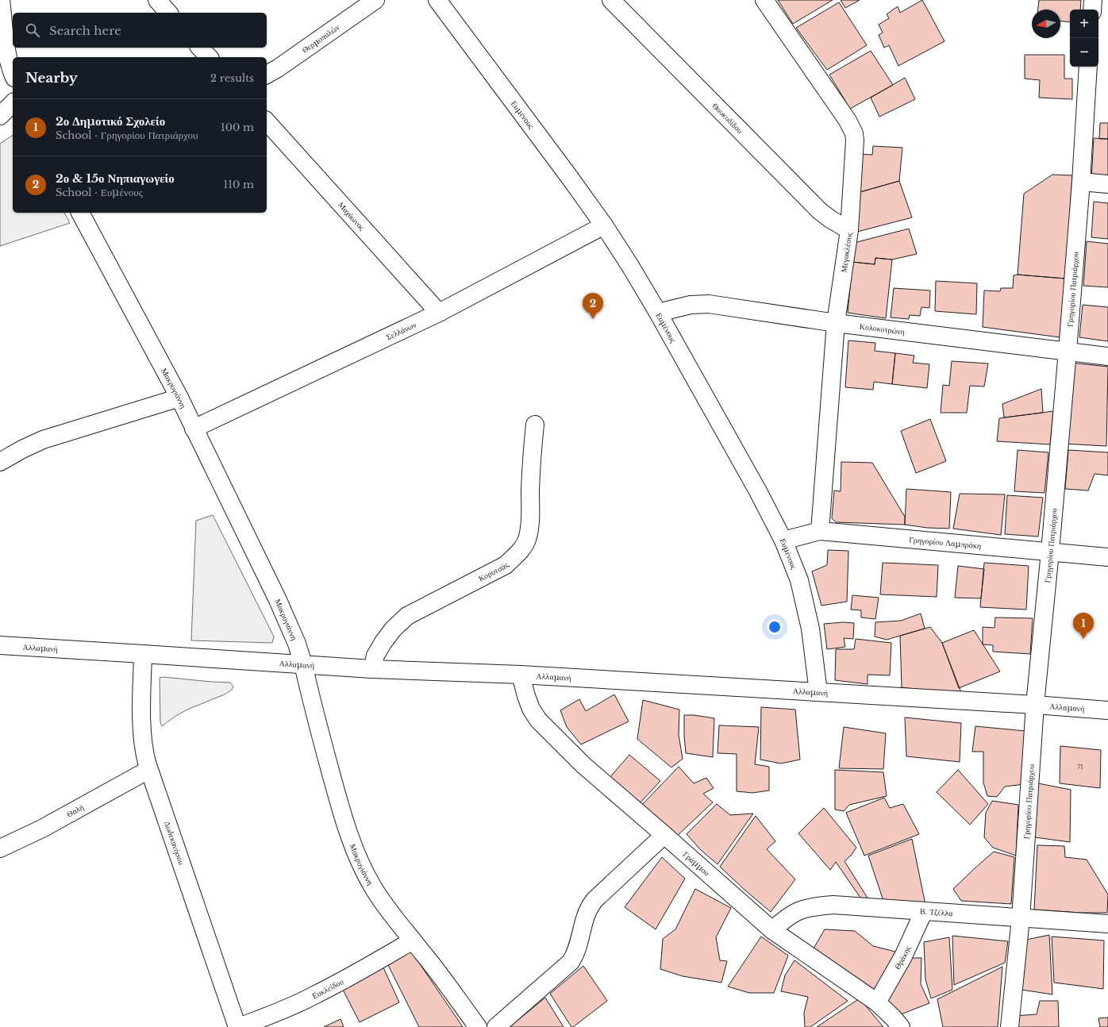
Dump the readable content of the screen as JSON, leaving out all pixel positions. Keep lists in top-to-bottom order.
{
  "streets": {
    "street": [
      "Θερμοπυλών",
      "Ευμένους",
      "Θουκυδίδου",
      "Μαχάωνος",
      "Μεγακλέους",
      "Γρηγορίου Πατριάρχου",
      "Κολοκοτρώνη",
      "Σελλάνων",
      "Μακρυγιάννη",
      "Γρηγορίου Λαμπράκη",
      "Κορυτσάς",
      "Αλλαμανή",
      "Θαλή",
      "Δωδεκανήσου",
      "Γράμμου",
      "Β. Τζέλλα",
      "Θράκης",
      "Ευκλείδου"
    ]
  },
  "crossings": [
    ["Ευμένους", "Κολοκοτρώνη"],
    ["Ευμένους", "Σελλάνων"],
    ["Ευμένους", "Γρηγορίου Λαμπράκη"],
    ["Ευμένους", "Αλλαμανή"],
    ["Θουκυδίδου", "Μεγακλέους"],
    ["Μαχάωνος", "Σελλάνων"],
    ["Μεγακλέους", "Κολοκοτρώνη"],
    ["Μεγακλέους", "Γρηγορίου Λαμπράκη"],
    ["Γρηγορίου Πατριάρχου", "Κολοκοτρώνη"],
    ["Γρηγορίου Πατριάρχου", "Γρηγορίου Λαμπράκη"],
    ["Γρηγορίου Πατριάρχου", "Αλλαμανή"],
    ["Γρηγορίου Πατριάρχου", "Β. Τζέλλα"],
    ["Σελλάνων", "Μακρυγιάννη"],
    ["Μακρυγιάννη", "Αλλαμανή"],
    ["Μακρυγιάννη", "Ευκλείδου"],
    ["Κορυτσάς", "Αλλαμανή"],
    ["Αλλαμανή", "Δωδεκανήσου"],
    ["Αλλαμανή", "Γράμμου"],
    ["Θαλή", "Δωδεκανήσου"],
    ["Δωδεκανήσου", "Ευκλείδου"],
    ["Γράμμου", "Β. Τζέλλα"],
    ["Γράμμου", "Θράκης"],
    ["Β. Τζέλλα", "Θράκης"]
  ],
  "house_numbers": ["71"],
  "north": "left",
  "page": {
    "map_buttons": ["+", "−"],
    "search": "Search here",
    "heading": ["Nearby", "2 results"],
    "list": [
      {
        "mark": "1",
        "name": "2ο Δημοτικό Σχολείο",
        "note": "School · Γρηγορίου Πατριάρχου",
        "value": "100 m"
      },
      {
        "mark": "2",
        "name": "2ο & 15ο Νηπιαγωγείο",
        "note": "School · Ευμένους",
        "value": "110 m"
      }
    ],
    "pins": ["2", "1"]
  }
}
